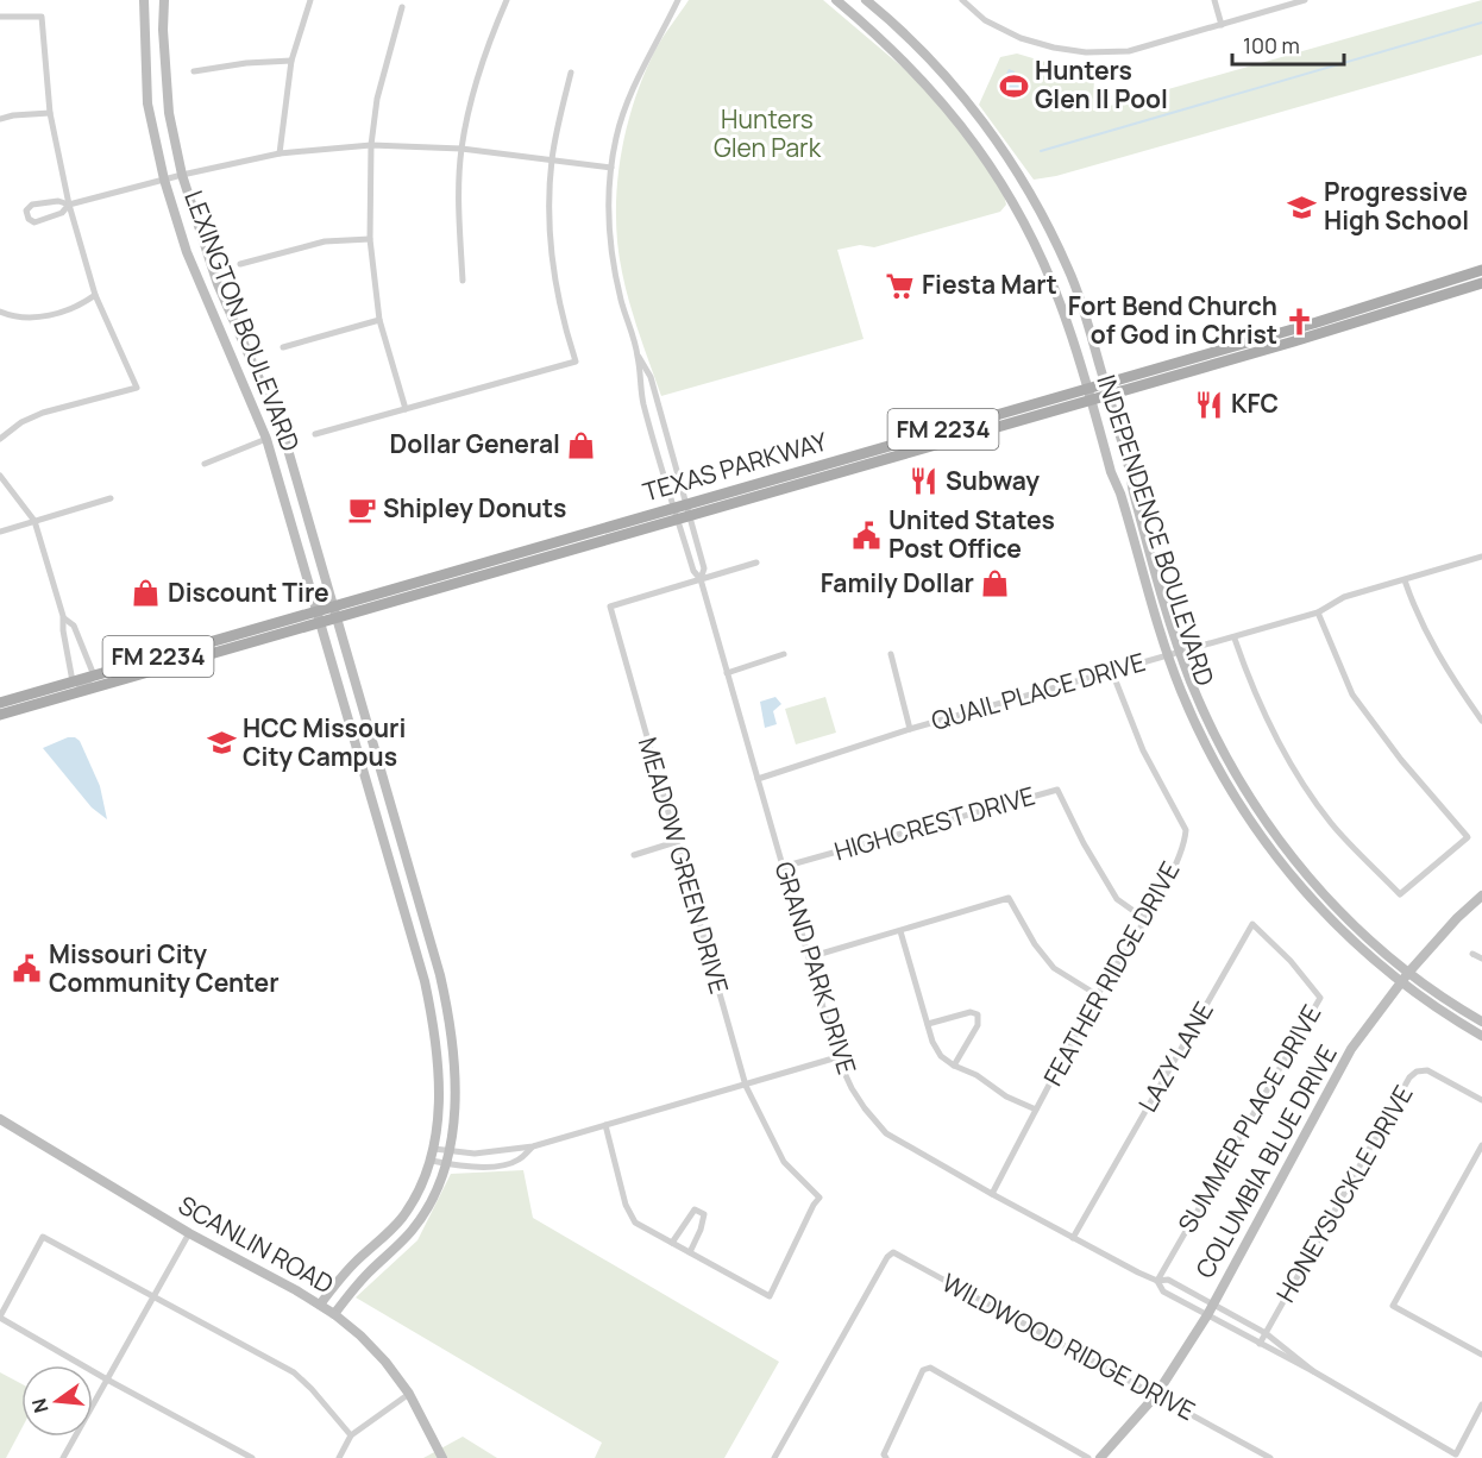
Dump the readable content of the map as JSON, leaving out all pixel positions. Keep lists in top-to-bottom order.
{
  "streets": {
    "main road": ["FM 2234", "TEXAS PARKWAY"],
    "street": [
      "LEXINGTON BOULEVARD",
      "INDEPENDENCE BOULEVARD",
      "QUAIL PLACE DRIVE",
      "HIGHCREST DRIVE",
      "MEADOW GREEN DRIVE",
      "GRAND PARK DRIVE",
      "FEATHER RIDGE DRIVE",
      "LAZY LANE",
      "SUMMER PLACE DRIVE",
      "COLUMBIA BLUE DRIVE",
      "HONEYSUCKLE DRIVE",
      "SCANLIN ROAD",
      "WILDWOOD RIDGE DRIVE"
    ]
  },
  "crossings": [
    ["LEXINGTON BOULEVARD", "TEXAS PARKWAY"],
    ["LEXINGTON BOULEVARD", "SCANLIN ROAD"],
    ["TEXAS PARKWAY", "INDEPENDENCE BOULEVARD"],
    ["TEXAS PARKWAY", "GRAND PARK DRIVE"],
    ["INDEPENDENCE BOULEVARD", "QUAIL PLACE DRIVE"],
    ["INDEPENDENCE BOULEVARD", "COLUMBIA BLUE DRIVE"],
    ["QUAIL PLACE DRIVE", "GRAND PARK DRIVE"],
    ["QUAIL PLACE DRIVE", "FEATHER RIDGE DRIVE"],
    ["HIGHCREST DRIVE", "GRAND PARK DRIVE"],
    ["HIGHCREST DRIVE", "FEATHER RIDGE DRIVE"],
    ["MEADOW GREEN DRIVE", "GRAND PARK DRIVE"],
    ["GRAND PARK DRIVE", "FEATHER RIDGE DRIVE"],
    ["GRAND PARK DRIVE", "LAZY LANE"],
    ["GRAND PARK DRIVE", "SUMMER PLACE DRIVE"],
    ["GRAND PARK DRIVE", "COLUMBIA BLUE DRIVE"],
    ["GRAND PARK DRIVE", "HONEYSUCKLE DRIVE"],
    ["LAZY LANE", "SUMMER PLACE DRIVE"],
    ["COLUMBIA BLUE DRIVE", "WILDWOOD RIDGE DRIVE"]
  ],
  "parks": ["Hunters Glen Park"],
  "places": {
    "sports": ["Hunters Glen II Pool"],
    "school or university": ["Progressive High School", "HCC Missouri City Campus"],
    "supermarket": ["Fiesta Mart"],
    "church": ["Fort Bend Church of God in Christ"],
    "restaurant": ["KFC", "Subway"],
    "shop": ["Dollar General", "Family Dollar", "Discount Tire"],
    "cafe": ["Shipley Donuts"],
    "public building": ["United States Post Office", "Missouri City Community Center"]
  },
  "scale_bar": "100 m",
  "north": "left"
}
